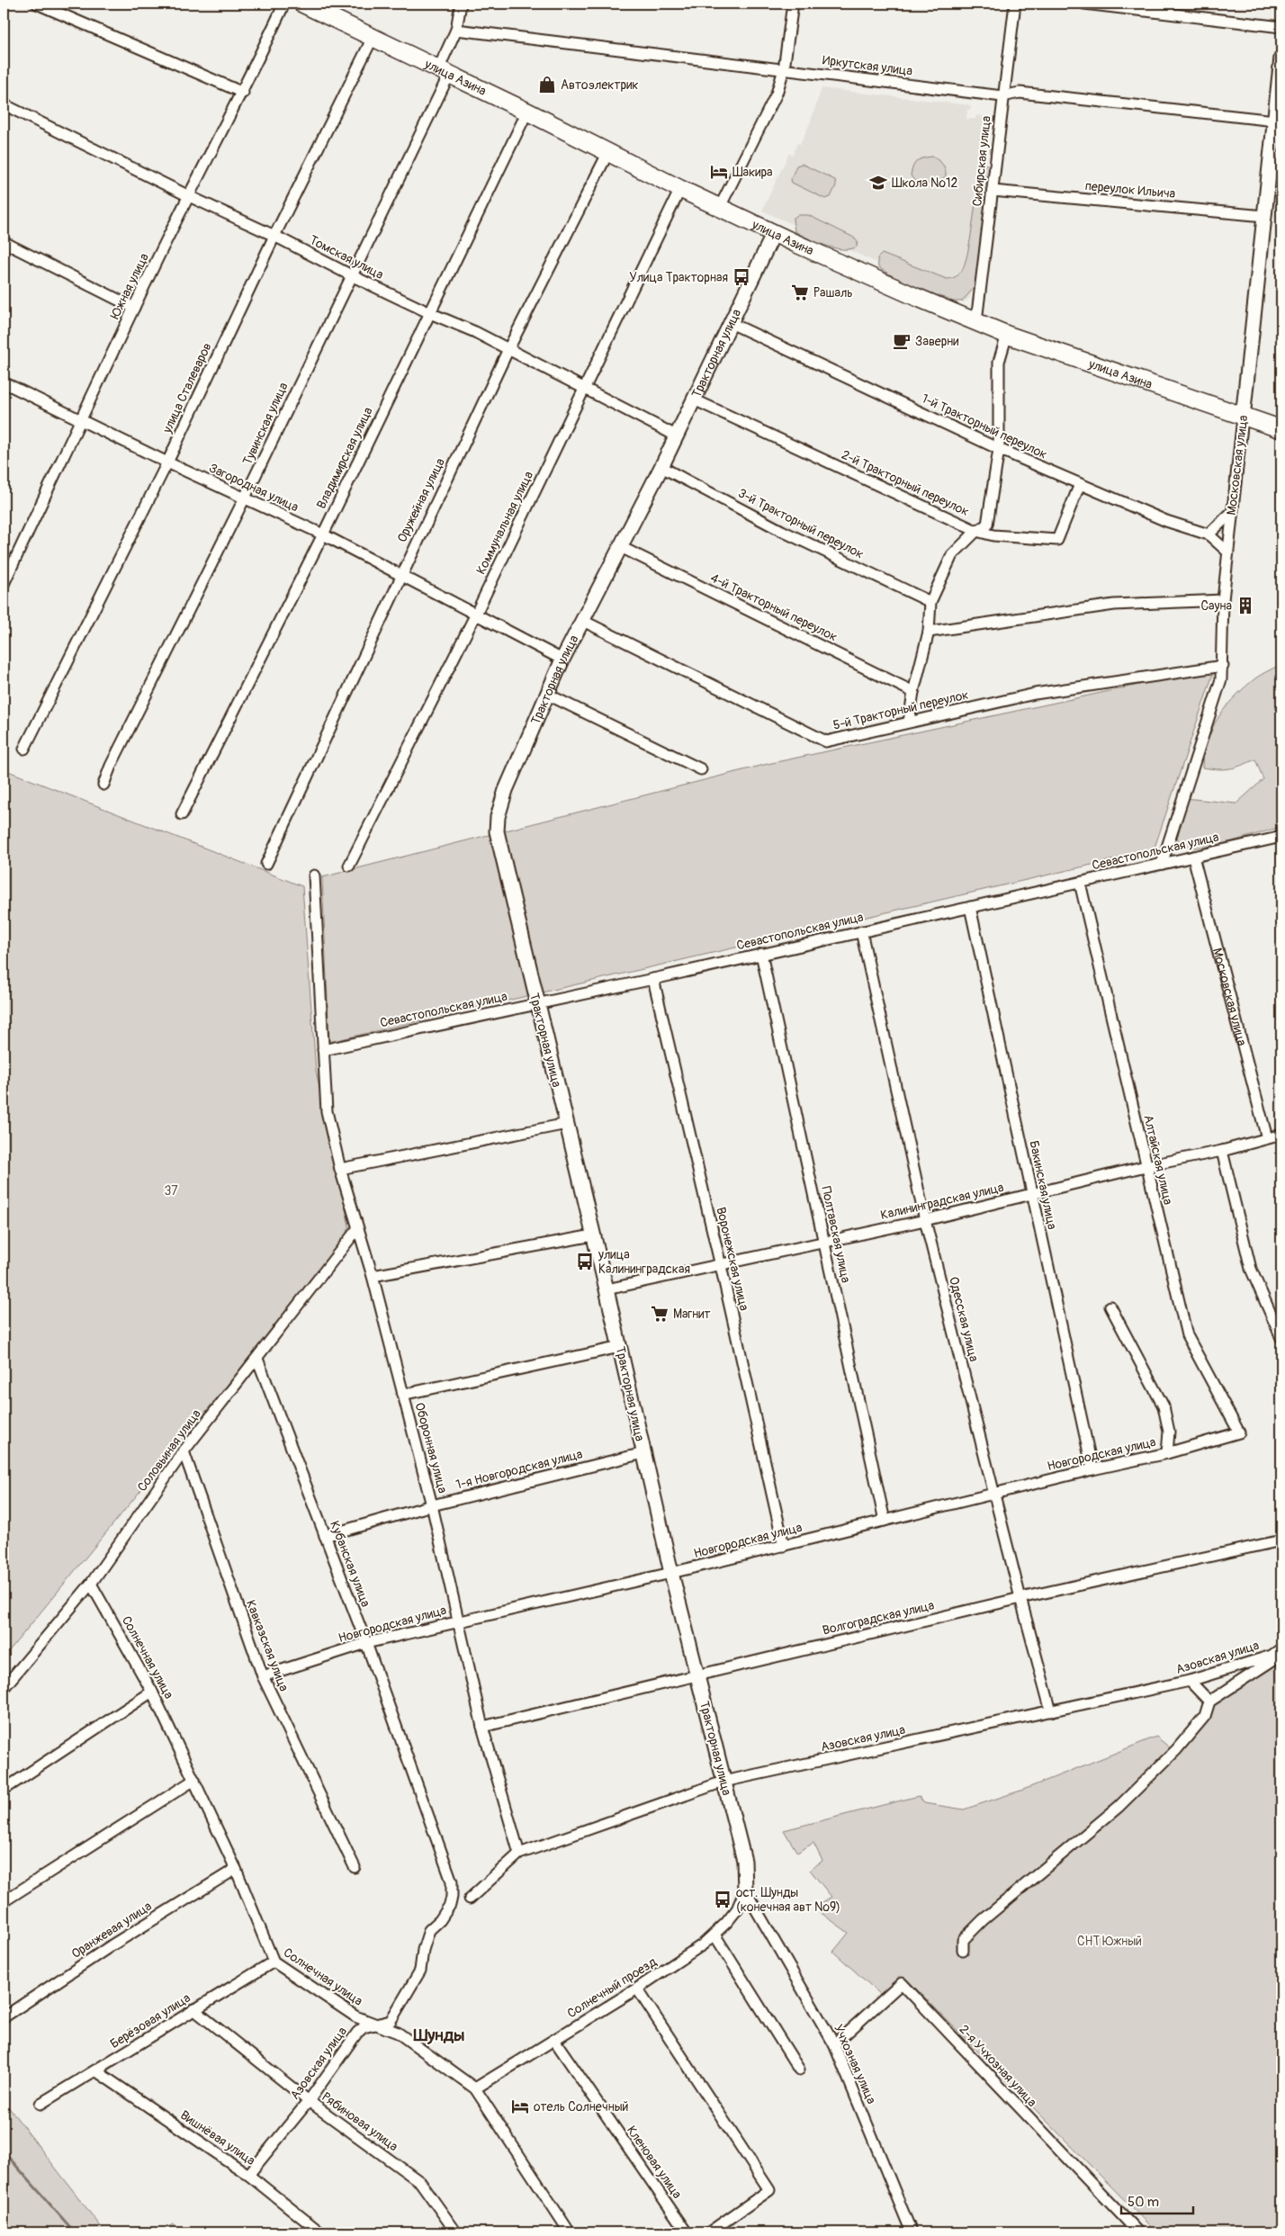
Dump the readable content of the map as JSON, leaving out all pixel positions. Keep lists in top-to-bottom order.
{
  "streets": {
    "main road": ["улица Азина"],
    "street": [
      "Иркутская улица",
      "Сибирская улица",
      "переулок Ильича",
      "Томская улица",
      "Южная улица",
      "Тракторная улица",
      "улица Сталеваров",
      "Тувинская улица",
      "1-й Тракторный переулок",
      "Владимирская улица",
      "Московская улица",
      "2-й Тракторный переулок",
      "Загородная улица",
      "Оружейная улица",
      "Коммунальная улица",
      "3-й Тракторный переулок",
      "4-й Тракторный переулок",
      "5-й Тракторный переулок",
      "Севастопольская улица",
      "Алтайская улица",
      "Бакинская улица",
      "Калининградская улица",
      "Полтавская улица",
      "Воронежская улица",
      "Одесская улица",
      "Оборонная улица",
      "Соловьиная улица",
      "Новгородская улица",
      "1-я Новгородская улица",
      "Кубанская улица",
      "Волгоградская улица",
      "Кавказская улица",
      "Солнечная улица",
      "Азовская улица",
      "Оранжевая улица",
      "Солнечный проезд",
      "Берёзовая улица",
      "Учхозная улица",
      "2-я Учхозная улица",
      "Рябиновая улица",
      "Вишнёвая улица",
      "Кленовая улица"
    ]
  },
  "crossings": [
    ["Иркутская улица", "Сибирская улица"],
    ["Иркутская улица", "Тувинская улица"],
    ["Иркутская улица", "Московская улица"],
    ["улица Азина", "Сибирская улица"],
    ["улица Азина", "Тракторная улица"],
    ["улица Азина", "улица Сталеваров"],
    ["улица Азина", "Тувинская улица"],
    ["улица Азина", "Владимирская улица"],
    ["улица Азина", "Московская улица"],
    ["улица Азина", "Оружейная улица"],
    ["улица Азина", "Коммунальная улица"],
    ["Сибирская улица", "переулок Ильича"],
    ["переулок Ильича", "Московская улица"],
    ["Томская улица", "Южная улица"],
    ["Томская улица", "Тракторная улица"],
    ["Томская улица", "улица Сталеваров"],
    ["Томская улица", "Тувинская улица"],
    ["Томская улица", "Владимирская улица"],
    ["Томская улица", "Оружейная улица"],
    ["Томская улица", "Коммунальная улица"],
    ["Южная улица", "Загородная улица"],
    ["Тракторная улица", "1-й Тракторный переулок"],
    ["Тракторная улица", "2-й Тракторный переулок"],
    ["Тракторная улица", "Загородная улица"],
    ["Тракторная улица", "3-й Тракторный переулок"],
    ["Тракторная улица", "4-й Тракторный переулок"],
    ["Тракторная улица", "5-й Тракторный переулок"],
    ["Тракторная улица", "Севастопольская улица"],
    ["Тракторная улица", "Калининградская улица"],
    ["Тракторная улица", "Новгородская улица"],
    ["Тракторная улица", "1-я Новгородская улица"],
    ["Тракторная улица", "Волгоградская улица"],
    ["Тракторная улица", "Азовская улица"],
    ["Тракторная улица", "Солнечный проезд"],
    ["Тракторная улица", "Учхозная улица"],
    ["улица Сталеваров", "Загородная улица"],
    ["Тувинская улица", "Загородная улица"],
    ["1-й Тракторный переулок", "Московская улица"],
    ["1-й Тракторный переулок", "2-й Тракторный переулок"],
    ["Владимирская улица", "Загородная улица"],
    ["Московская улица", "5-й Тракторный переулок"],
    ["Московская улица", "Севастопольская улица"],
    ["Московская улица", "Калининградская улица"],
    ["Загородная улица", "Оружейная улица"],
    ["Загородная улица", "Коммунальная улица"],
    ["Севастопольская улица", "Алтайская улица"],
    ["Севастопольская улица", "Бакинская улица"],
    ["Севастопольская улица", "Полтавская улица"],
    ["Севастопольская улица", "Воронежская улица"],
    ["Севастопольская улица", "Одесская улица"],
    ["Севастопольская улица", "Оборонная улица"],
    ["Алтайская улица", "Калининградская улица"],
    ["Алтайская улица", "Новгородская улица"],
    ["Бакинская улица", "Калининградская улица"],
    ["Бакинская улица", "Новгородская улица"],
    ["Калининградская улица", "Полтавская улица"],
    ["Калининградская улица", "Воронежская улица"],
    ["Калининградская улица", "Одесская улица"],
    ["Полтавская улица", "Новгородская улица"],
    ["Воронежская улица", "Новгородская улица"],
    ["Одесская улица", "Новгородская улица"],
    ["Одесская улица", "Волгоградская улица"],
    ["Одесская улица", "Азовская улица"],
    ["Оборонная улица", "Соловьиная улица"],
    ["Оборонная улица", "Новгородская улица"],
    ["Оборонная улица", "1-я Новгородская улица"],
    ["Оборонная улица", "Волгоградская улица"],
    ["Оборонная улица", "Азовская улица"],
    ["Соловьиная улица", "Кубанская улица"],
    ["Соловьиная улица", "Кавказская улица"],
    ["Соловьиная улица", "Солнечная улица"],
    ["Новгородская улица", "Кубанская улица"],
    ["Новгородская улица", "Кавказская улица"],
    ["1-я Новгородская улица", "Кубанская улица"],
    ["Кубанская улица", "Азовская улица"],
    ["Солнечная улица", "Азовская улица"],
    ["Солнечная улица", "Оранжевая улица"],
    ["Солнечная улица", "Солнечный проезд"],
    ["Солнечная улица", "Берёзовая улица"],
    ["Азовская улица", "Рябиновая улица"],
    ["Азовская улица", "Вишнёвая улица"],
    ["Солнечный проезд", "Учхозная улица"],
    ["Солнечный проезд", "Кленовая улица"],
    ["Берёзовая улица", "Рябиновая улица"],
    ["Берёзовая улица", "Вишнёвая улица"],
    ["Учхозная улица", "2-я Учхозная улица"]
  ],
  "districts": ["Шунды"],
  "parks": ["37", "СНТ Южный"],
  "places": {
    "shop": ["Автоэлектрик"],
    "hotel": ["Шакира", "отель Солнечный"],
    "school or university": ["Школа №12"],
    "bus stop": ["Улица Тракторная", "улица Калининградская", "ост. Шунды (конечная авт №9)"],
    "supermarket": ["Рашаль", "Магнит"],
    "cafe": ["Заверни"],
    "building": ["Сауна"]
  },
  "scale_bar": "50 m"
}
